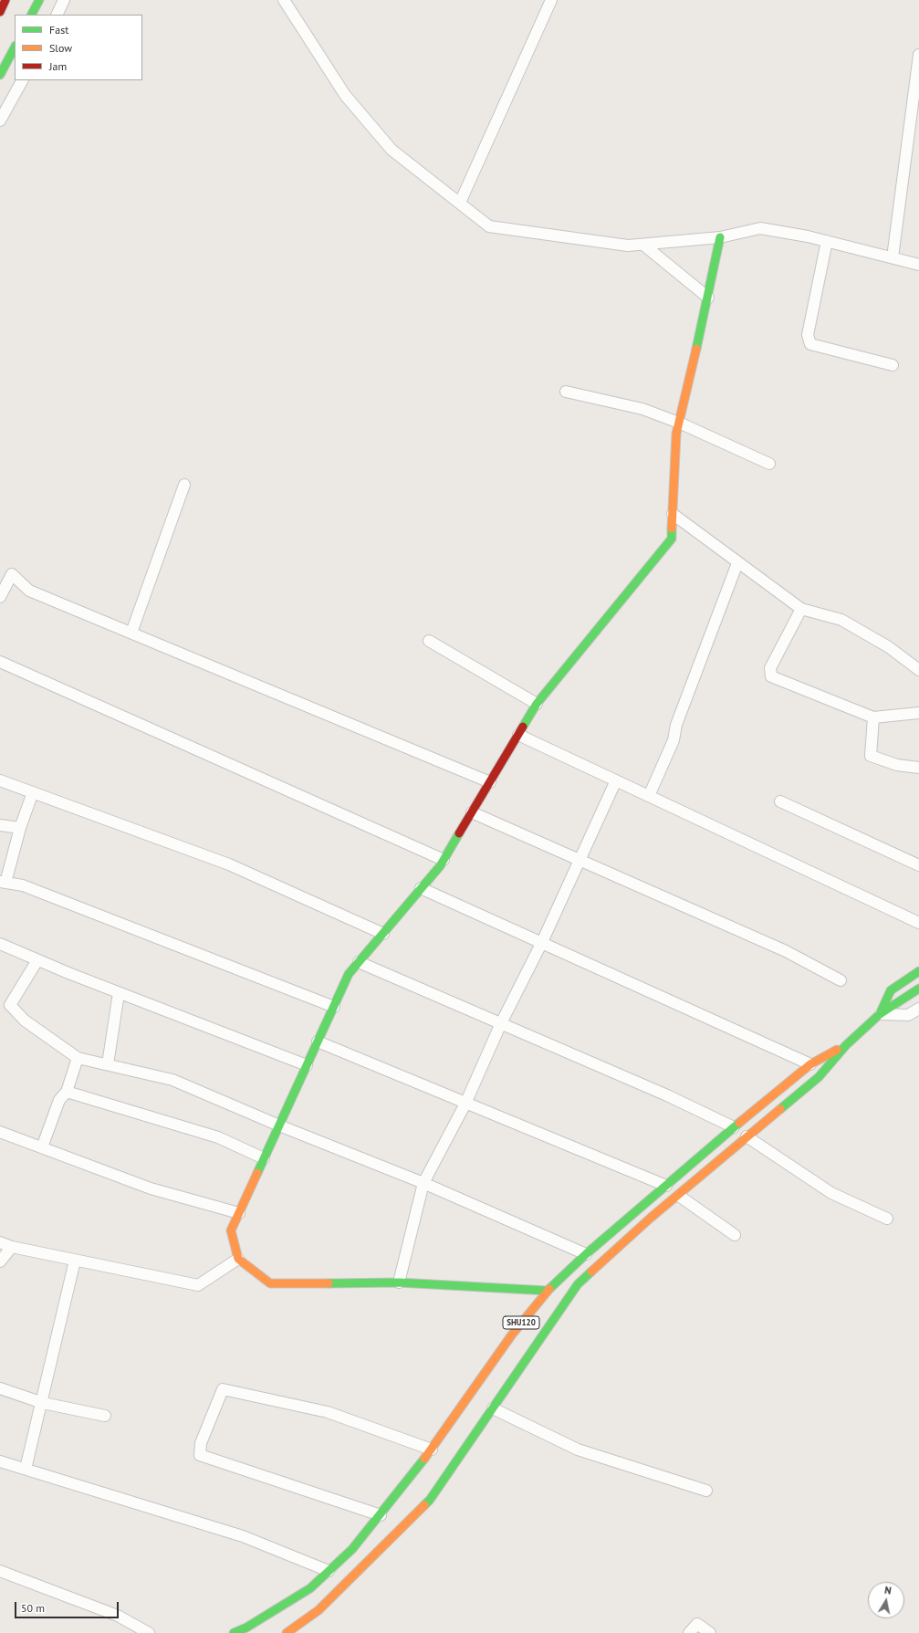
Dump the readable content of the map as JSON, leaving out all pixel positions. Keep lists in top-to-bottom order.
{
  "streets": {
    "main road": ["SHU120"]
  },
  "legend": ["Fast", "Slow", "Jam"],
  "scale_bar": "50 m",
  "north": "top"
}
